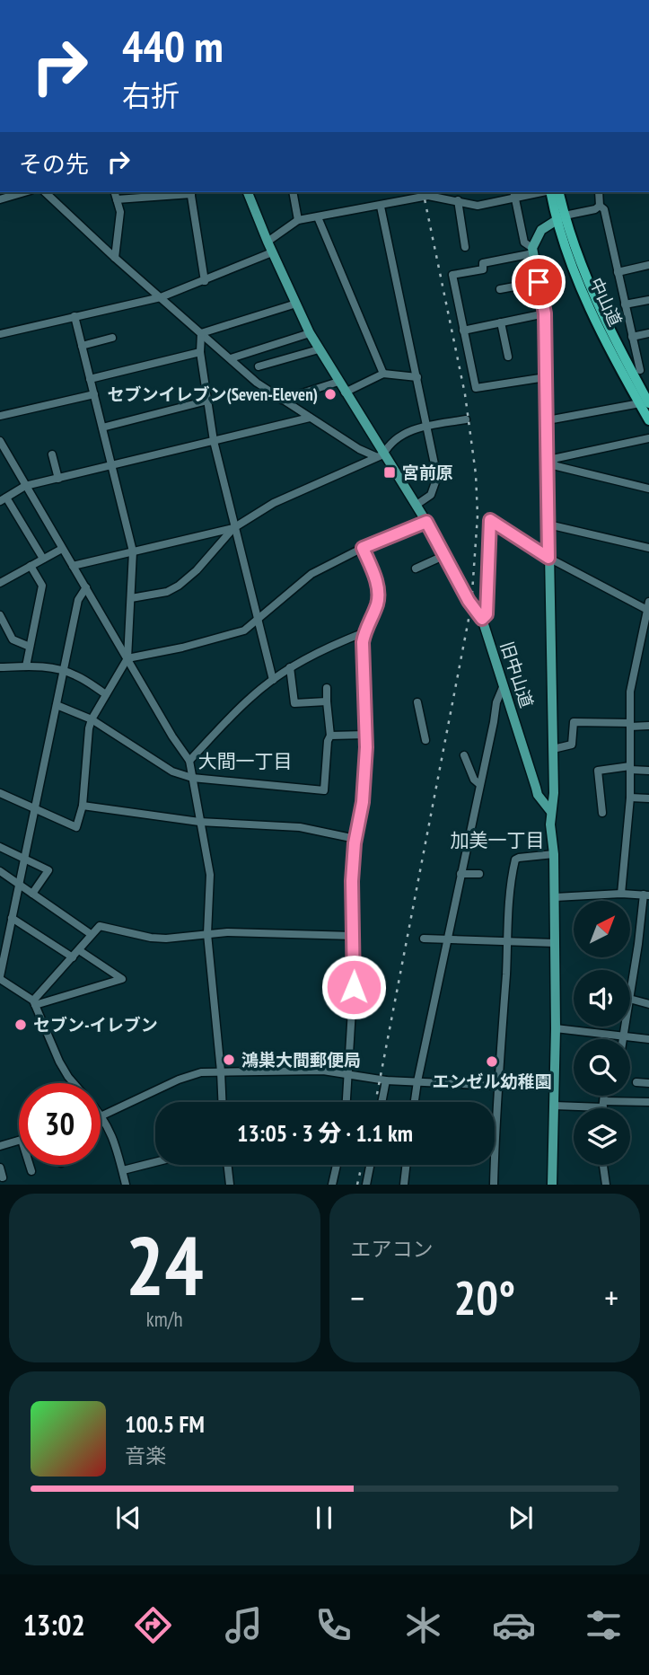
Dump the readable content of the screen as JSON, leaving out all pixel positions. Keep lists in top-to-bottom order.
{
  "streets": {
    "highway": ["中山道"],
    "main road": ["旧中山道"]
  },
  "districts": ["大間一丁目", "加美一丁目"],
  "places": {
    "other": [
      "セブンイレブン(Seven-Eleven)",
      "セブン-イレブン",
      "鴻巣大間郵便局",
      "エンゼル幼稚園"
    ],
    "transit": ["宮前原"]
  },
  "north": "top right",
  "page": {
    "turn": ["440 m", "右折"],
    "then": "その先",
    "limit": "30",
    "trip": "13:05 · 3 分 · 1.1 km",
    "tile": [
      ["24", "km/h"],
      "エアコン"
    ],
    "heat": ["−", "20°", "+"],
    "song": ["100.5 FM", "音楽"],
    "tabs": "13:02"
  }
}
